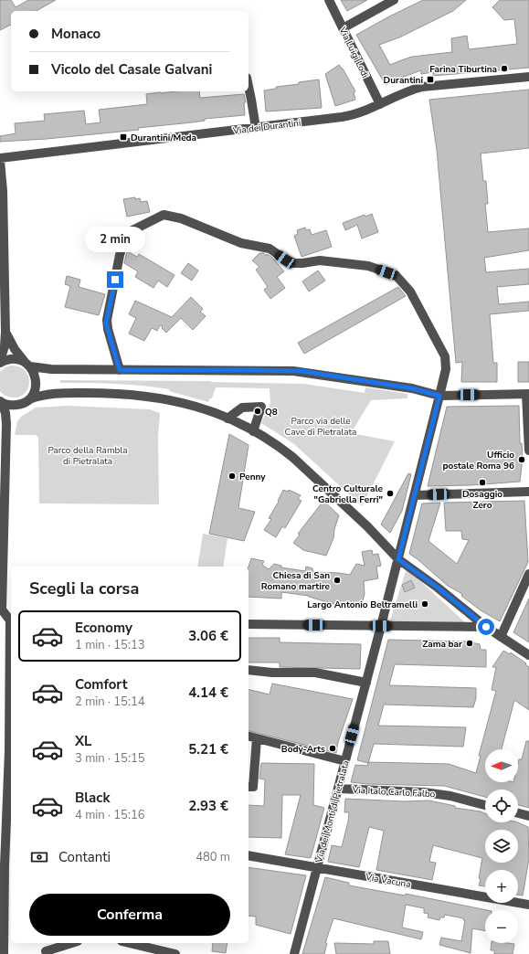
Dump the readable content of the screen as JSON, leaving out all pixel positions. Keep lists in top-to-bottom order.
{
  "streets": {
    "street": [
      "Via Luigi Lodi",
      "Via dei Durantini",
      "Via Italo Carlo Falbo",
      "Via dei Monti di Pietralata",
      "Via Vacuna"
    ]
  },
  "crossings": [
    ["Via Luigi Lodi", "Via dei Durantini"],
    ["Via Italo Carlo Falbo", "Via dei Monti di Pietralata"],
    ["Via dei Monti di Pietralata", "Via Vacuna"]
  ],
  "parks": ["Parco via delle Cave di Pietralata", "Parco della Rambla di Pietralata"],
  "places": {
    "other": [
      "Farina Tiburtina",
      "Q8",
      "Ufficio postale Roma 96",
      "Penny",
      "Dosaggio Zero",
      "Centro Culturale \"Gabriella Ferri\"",
      "Chiesa di San Romano martire",
      "Largo Antonio Beltramelli",
      "Zama bar",
      "Body-Arts"
    ],
    "transit": ["Durantini", "Durantini/Meda"]
  },
  "north": "left",
  "page": {
    "banner": ["Monaco", "Vicolo del Casale Galvani"],
    "bubble": "2 min",
    "heading": "Scegli la corsa",
    "list": [
      {
        "name": "Economy",
        "note": "1 min · 15:13",
        "value": "3.06 €"
      },
      {
        "name": "Comfort",
        "note": "2 min · 15:14",
        "value": "4.14 €"
      },
      {
        "name": "XL",
        "note": "3 min · 15:15",
        "value": "5.21 €"
      },
      {
        "name": "Black",
        "note": "4 min · 15:16",
        "value": "2.93 €"
      }
    ],
    "map_buttons": ["+", "−"],
    "pay": ["Contanti", "480 m"],
    "buttons": "Conferma"
  }
}
